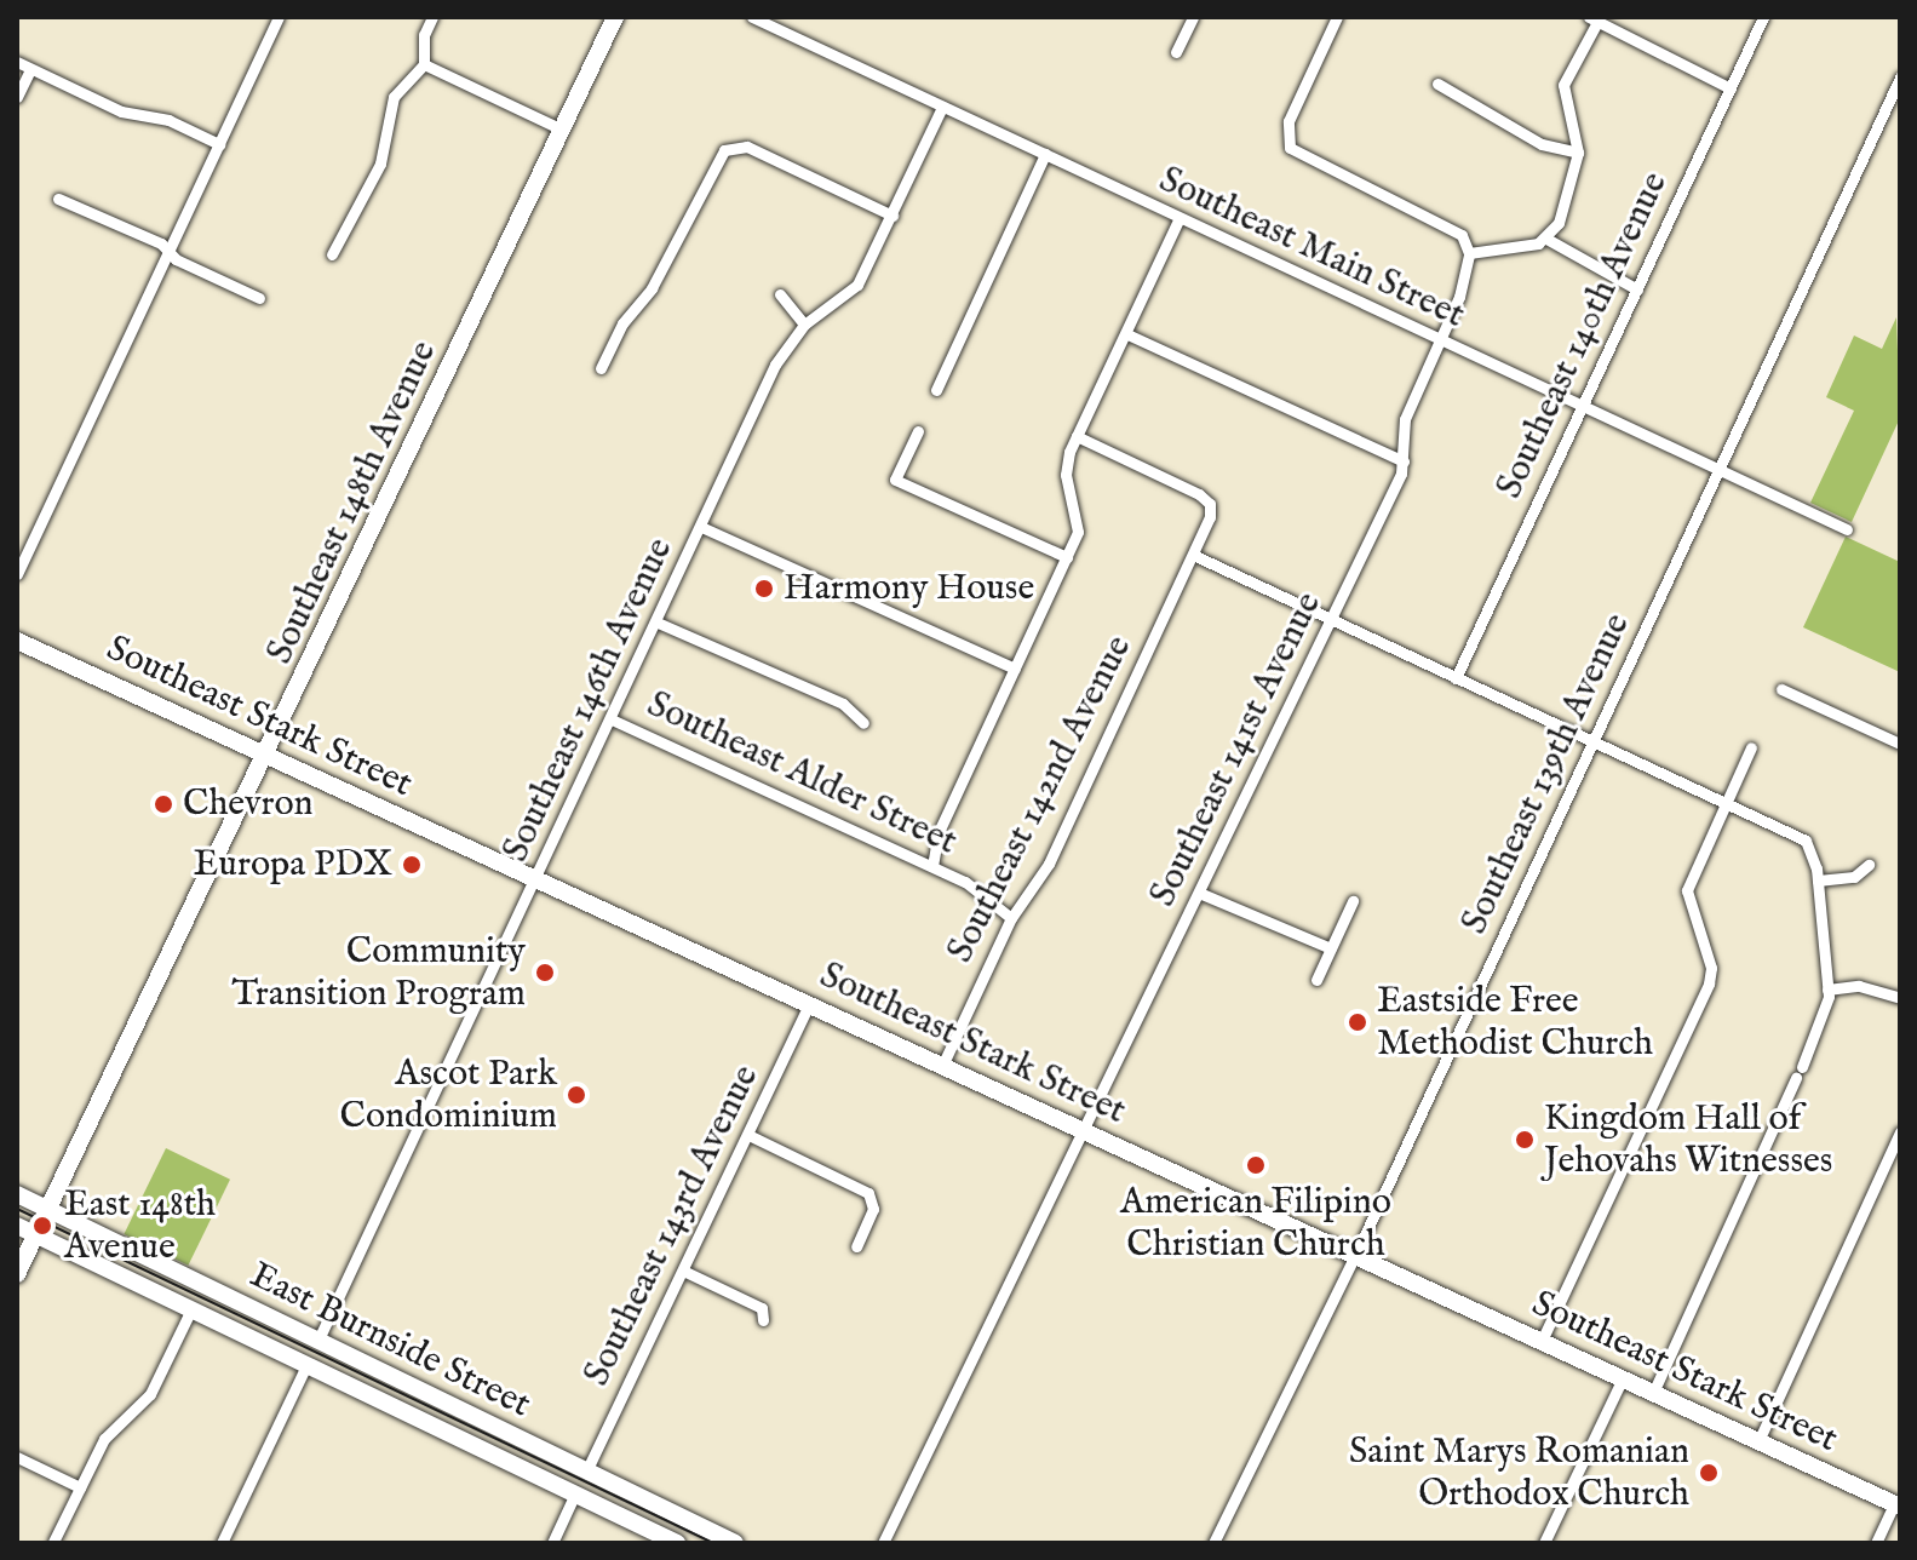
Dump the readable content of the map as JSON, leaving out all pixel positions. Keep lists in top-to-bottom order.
{
  "streets": {
    "main road": ["Southeast 148th Avenue", "Southeast Stark Street", "East Burnside Street"],
    "street": [
      "Southeast Main Street",
      "Southeast 140th Avenue",
      "Southeast 146th Avenue",
      "Southeast 141st Avenue",
      "Southeast Alder Street",
      "Southeast 139th Avenue",
      "Southeast 142nd Avenue",
      "Southeast 143rd Avenue"
    ]
  },
  "crossings": [
    ["Southeast Main Street", "Southeast 140th Avenue"],
    ["Southeast Main Street", "Southeast 146th Avenue"],
    ["Southeast Main Street", "Southeast 141st Avenue"],
    ["Southeast Main Street", "Southeast 139th Avenue"],
    ["Southeast 148th Avenue", "Southeast Stark Street"],
    ["Southeast 148th Avenue", "East Burnside Street"],
    ["Southeast 146th Avenue", "Southeast Stark Street"],
    ["Southeast 146th Avenue", "Southeast Alder Street"],
    ["Southeast 146th Avenue", "East Burnside Street"],
    ["Southeast Stark Street", "Southeast 141st Avenue"],
    ["Southeast Stark Street", "Southeast 139th Avenue"],
    ["Southeast Stark Street", "Southeast 142nd Avenue"],
    ["Southeast Stark Street", "Southeast 143rd Avenue"],
    ["Southeast Alder Street", "Southeast 142nd Avenue"],
    ["Southeast 143rd Avenue", "East Burnside Street"]
  ],
  "places": [
    "Harmony House",
    "Chevron",
    "Europa PDX",
    "Community Transition Program",
    "Eastside Free Methodist Church",
    "Ascot Park Condominium",
    "Kingdom Hall of Jehovahs Witnesses",
    "American Filipino Christian Church",
    "East 148th Avenue",
    "Saint Marys Romanian Orthodox Church"
  ]
}
